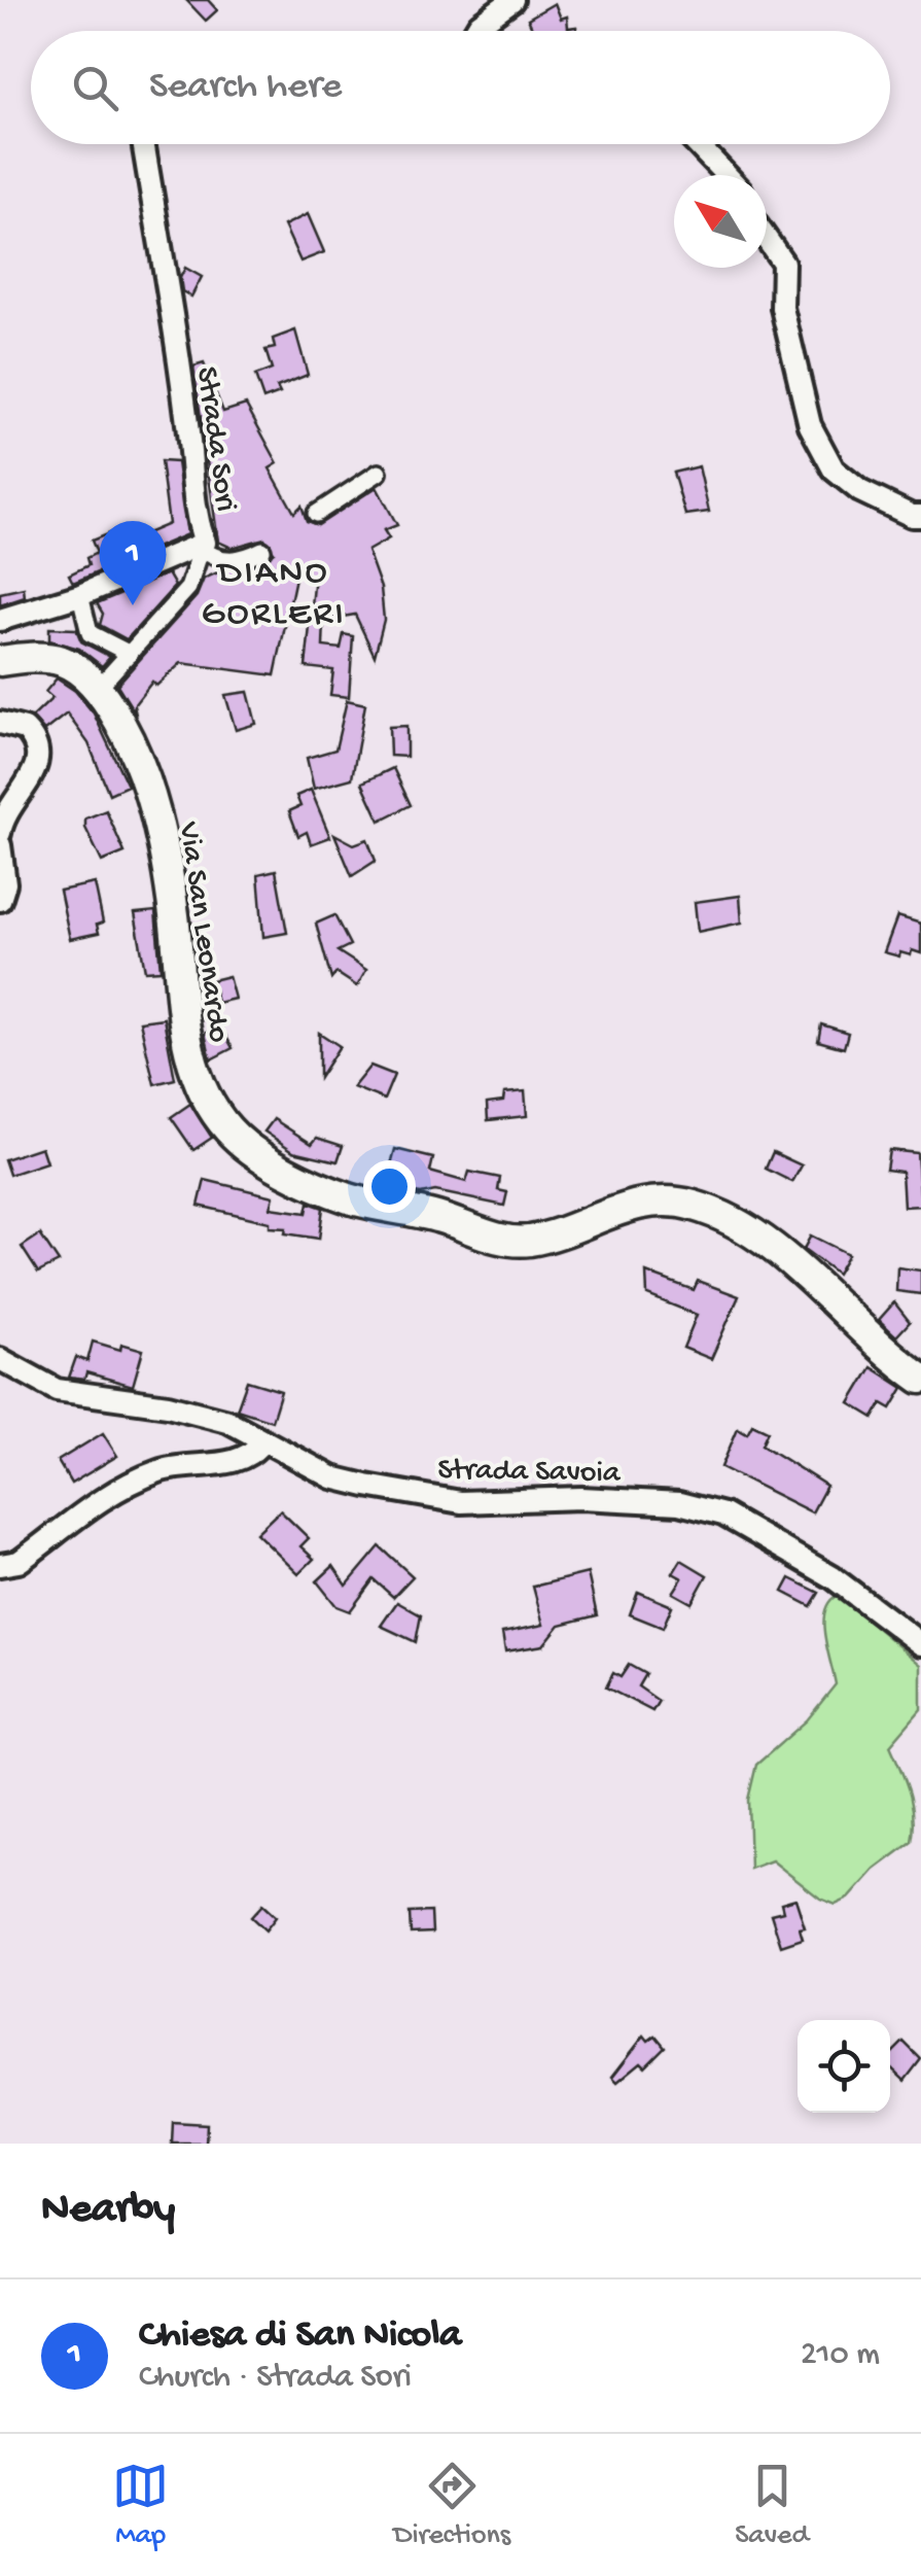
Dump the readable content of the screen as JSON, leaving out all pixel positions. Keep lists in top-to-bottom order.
{
  "streets": {
    "main road": ["Via San Leonardo"],
    "street": ["Strada Sori", "Strada Savoia"]
  },
  "districts": ["DIANO GORLERI"],
  "north": "top left",
  "page": {
    "search": "Search here",
    "pins": "1",
    "heading": "Nearby",
    "list": [
      {
        "mark": "1",
        "name": "Chiesa di San Nicola",
        "note": "Church · Strada Sori",
        "value": "210 m"
      }
    ],
    "nav": ["Map", "Directions", "Saved"]
  }
}
